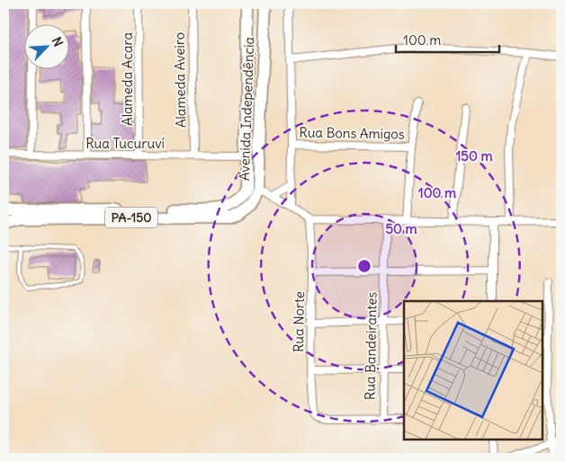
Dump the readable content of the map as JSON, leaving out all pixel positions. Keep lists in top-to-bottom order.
{
  "streets": {
    "main road": ["Avenida Independência", "PA-150"],
    "street": [
      "Alameda Acara",
      "Alameda Aveiro",
      "Rua Bons Amigos",
      "Rua Tucuruví",
      "Rua Norte",
      "Rua Bandeirantes"
    ]
  },
  "crossings": [
    ["Alameda Acara", "Rua Tucuruví"],
    ["Alameda Aveiro", "Rua Tucuruví"],
    ["Avenida Independência", "Rua Tucuruví"],
    ["Rua Norte", "Rua Bandeirantes"]
  ],
  "scale_bar": "100 m",
  "north": "top right",
  "rings": ["150 m", "100 m", "50 m"]
}
